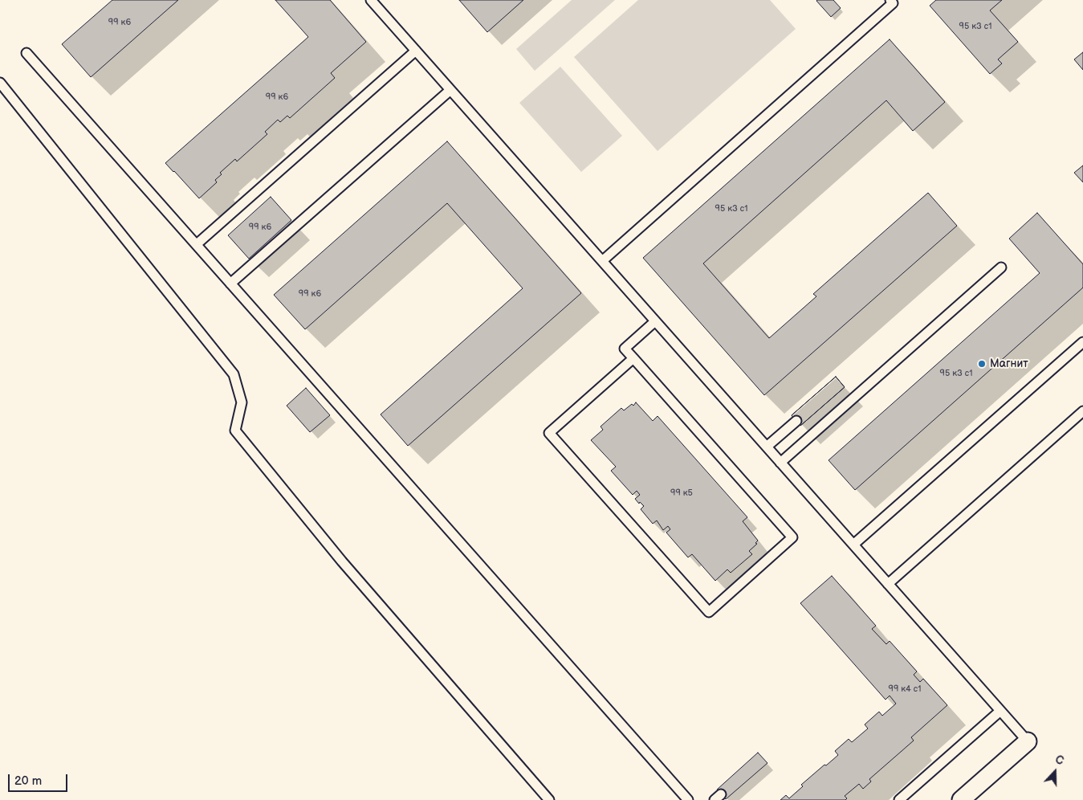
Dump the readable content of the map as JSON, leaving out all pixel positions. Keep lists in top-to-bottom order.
{
  "places": ["Магнит"],
  "house_numbers": [
    "99 к6",
    "95 к3 с1",
    "99 к6",
    "95 к3 с1",
    "99 к6",
    "99 к6",
    "95 к3 с1",
    "99 к5",
    "99 к4 с1"
  ],
  "scale_bar": "20 m",
  "north": "top"
}
